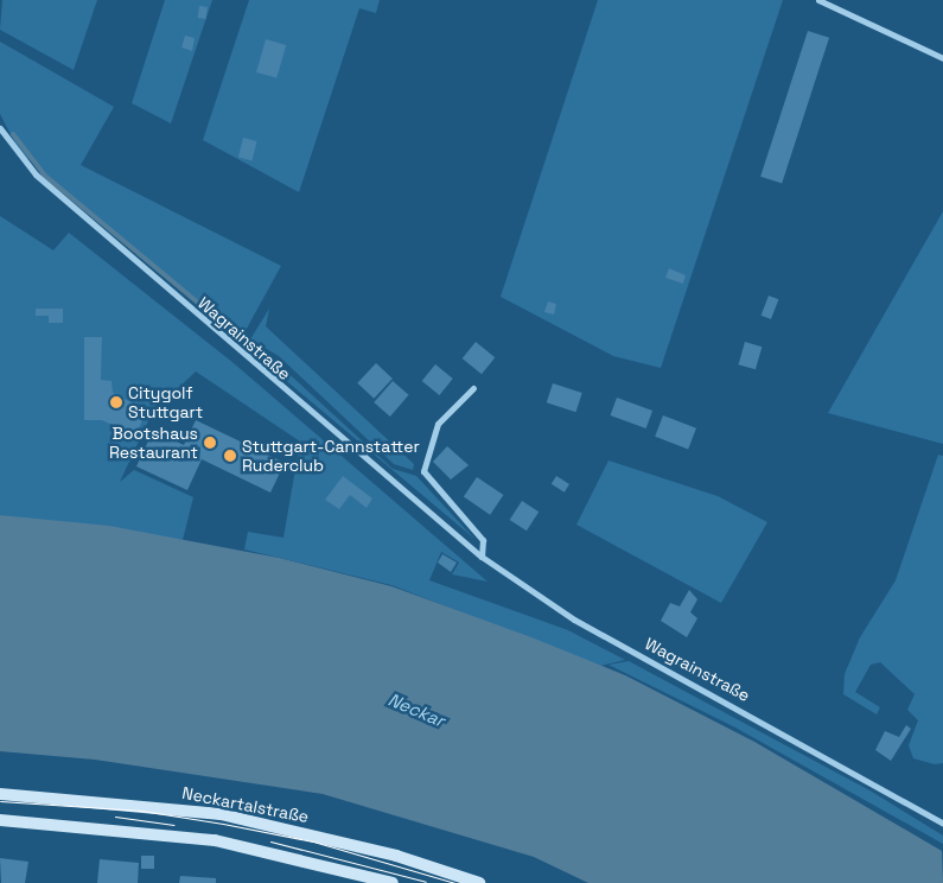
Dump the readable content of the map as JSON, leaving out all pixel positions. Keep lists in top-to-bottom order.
{
  "streets": {
    "main road": ["Neckartalstraße"],
    "street": ["Wagrainstraße"]
  },
  "water": ["Neckar"],
  "places": ["Citygolf Stuttgart", "Bootshaus Restaurant", "Stuttgart-Cannstatter Ruderclub"]
}
